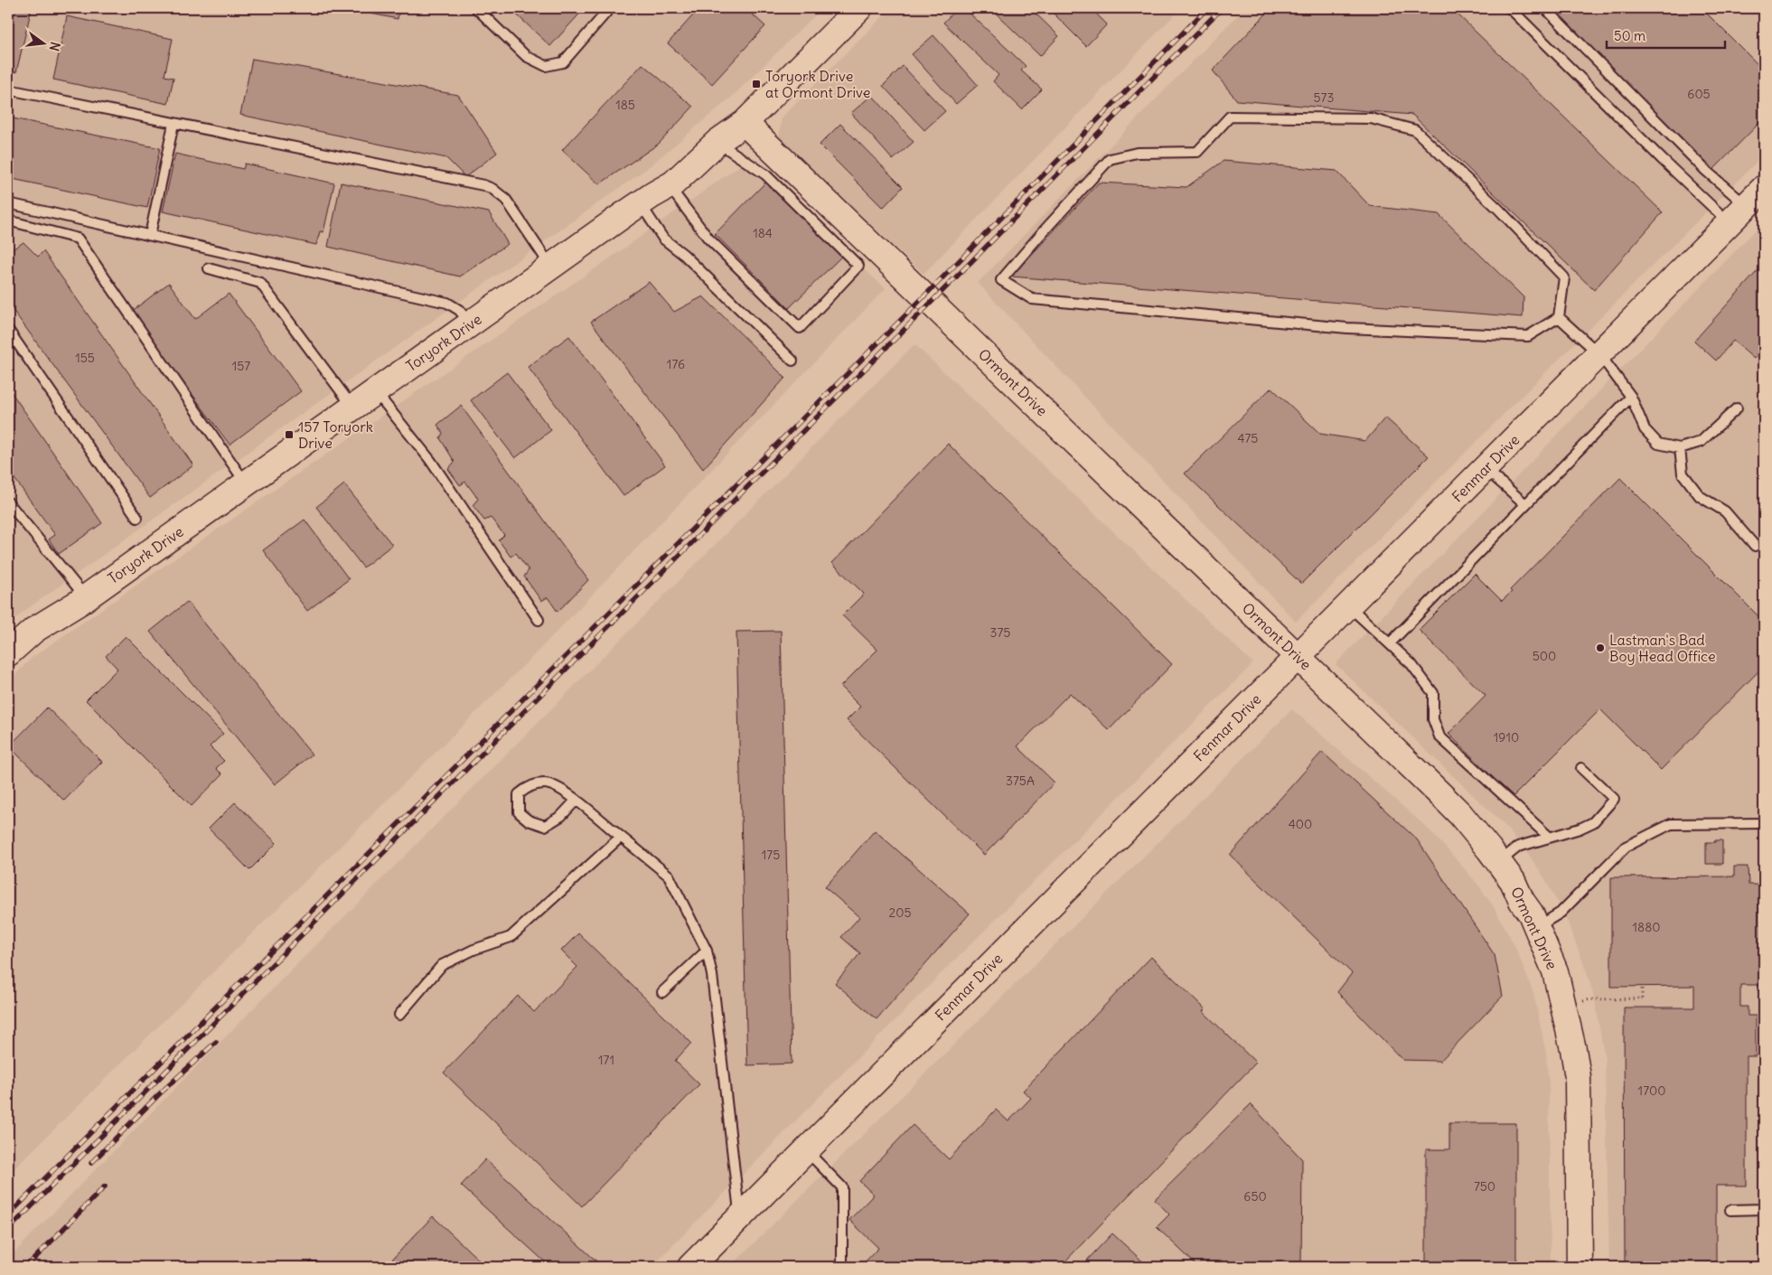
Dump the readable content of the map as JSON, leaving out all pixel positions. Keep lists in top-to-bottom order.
{
  "streets": {
    "street": ["Toryork Drive", "Ormont Drive", "Fenmar Drive"]
  },
  "crossings": [
    ["Toryork Drive", "Ormont Drive"],
    ["Ormont Drive", "Fenmar Drive"]
  ],
  "places": {
    "transit": ["Toryork Drive at Ormont Drive", "157 Toryork Drive"],
    "other": ["Lastman's Bad Boy Head Office"]
  },
  "house_numbers": [
    "605",
    "573",
    "185",
    "184",
    "155",
    "176",
    "157",
    "475",
    "375",
    "500",
    "1910",
    "375A",
    "400",
    "175",
    "205",
    "1880",
    "171",
    "1700",
    "750",
    "650"
  ],
  "scale_bar": "50 m",
  "north": "right"
}
